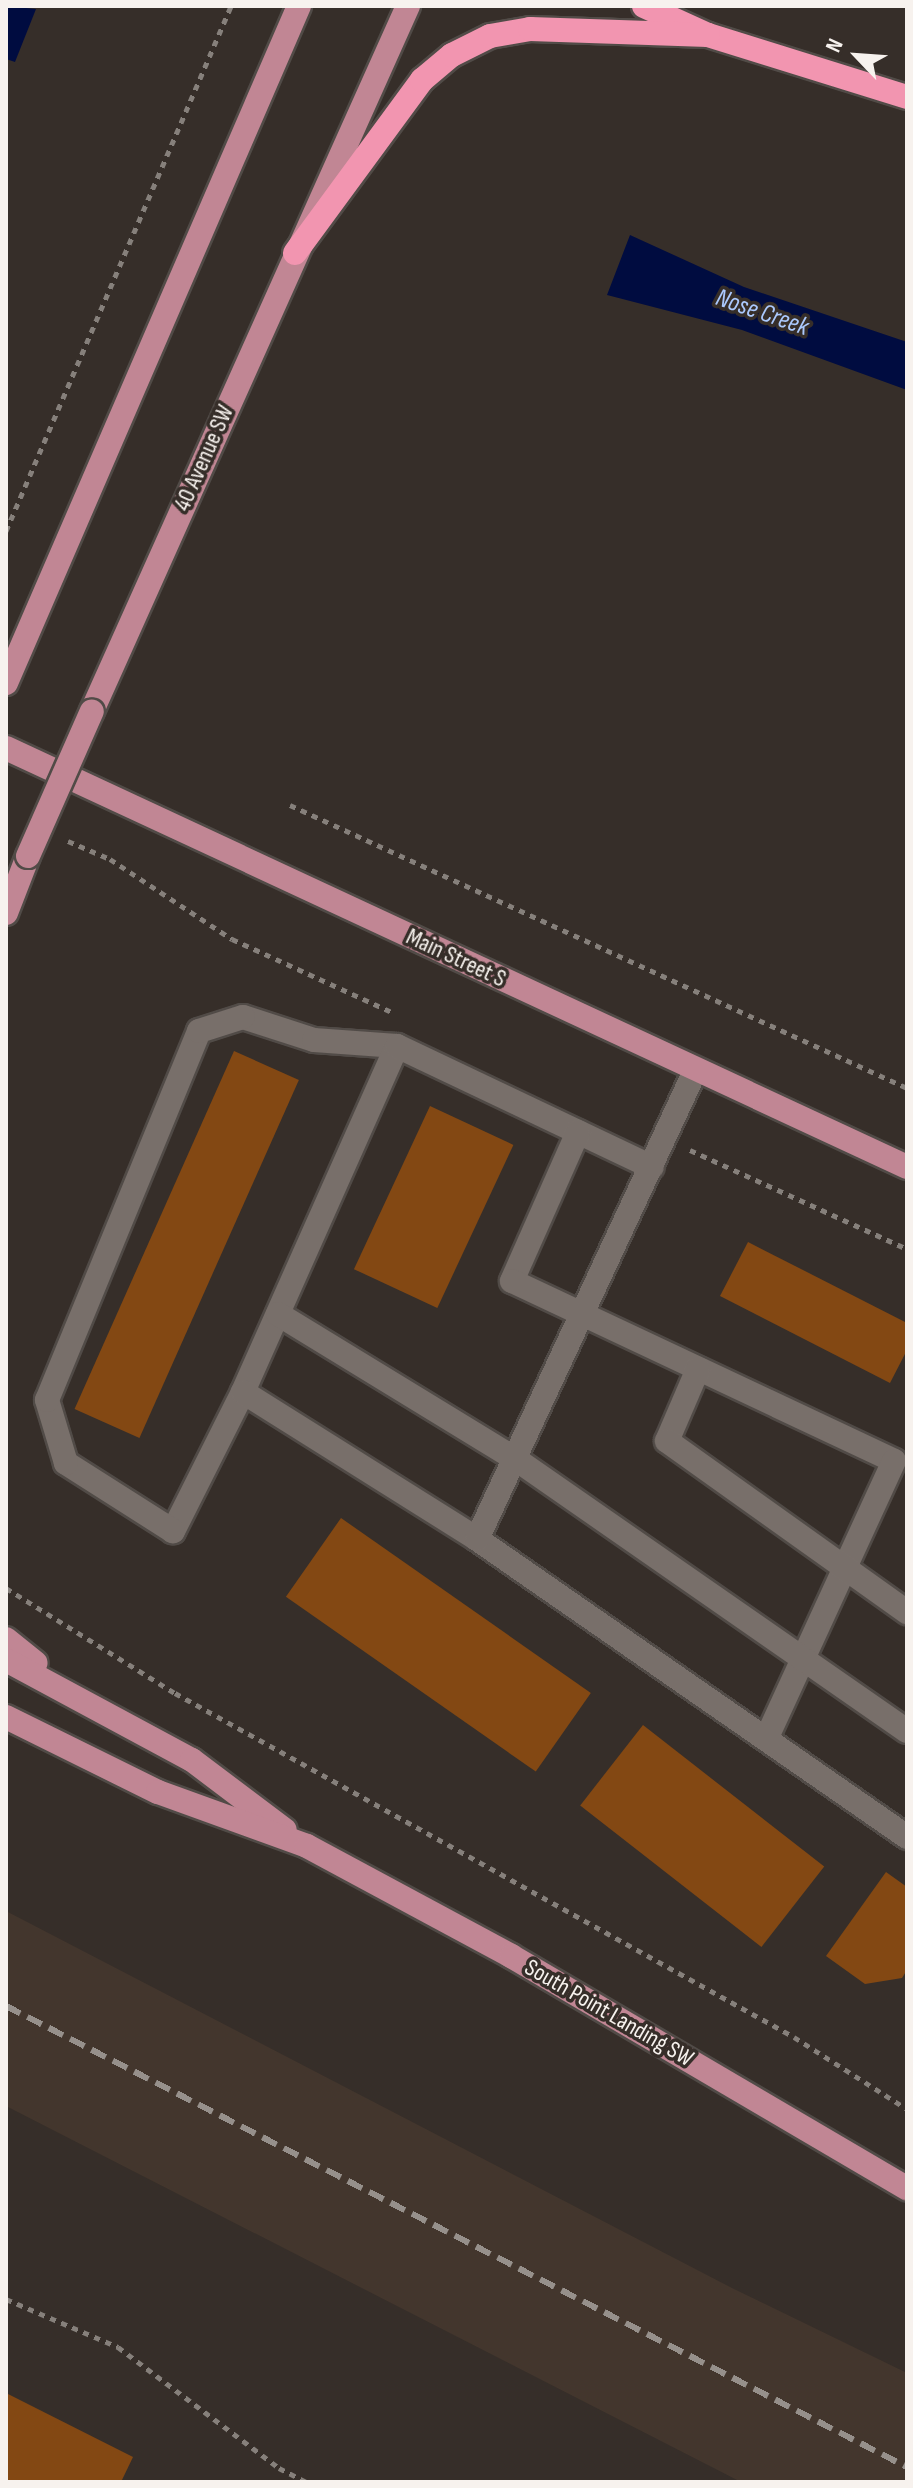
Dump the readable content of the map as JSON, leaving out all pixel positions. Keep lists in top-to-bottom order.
{
  "streets": {
    "main road": ["40 Avenue SW", "Main Street S", "South Point Landing SW"]
  },
  "water": ["Nose Creek"],
  "north": "top left"
}
